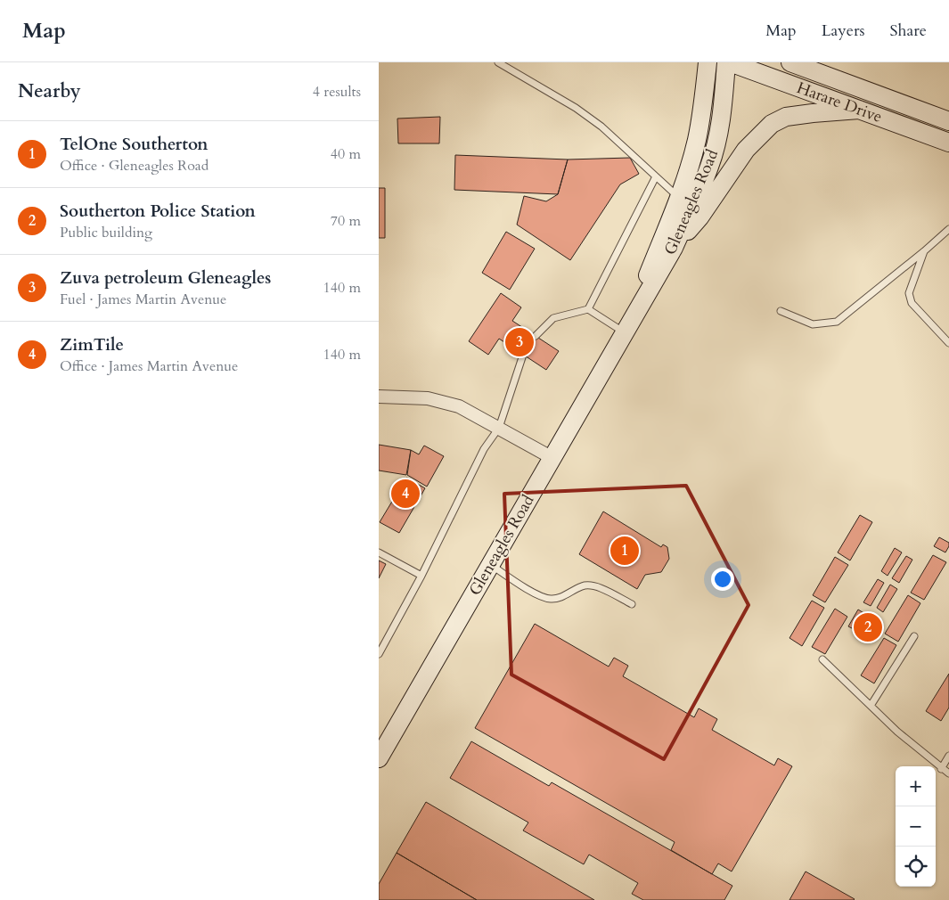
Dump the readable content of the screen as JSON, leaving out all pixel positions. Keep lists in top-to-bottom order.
{
  "streets": {
    "street": ["Harare Drive", "Gleneagles Road"]
  },
  "page": {
    "header": "Map",
    "nav": ["Map", "Layers", "Share"],
    "heading": ["Nearby", "4 results"],
    "list": [
      {
        "mark": "1",
        "name": "TelOne Southerton",
        "note": "Office · Gleneagles Road",
        "value": "40 m"
      },
      {
        "mark": "2",
        "name": "Southerton Police Station",
        "note": "Public building",
        "value": "70 m"
      },
      {
        "mark": "3",
        "name": "Zuva petroleum Gleneagles",
        "note": "Fuel · James Martin Avenue",
        "value": "140 m"
      },
      {
        "mark": "4",
        "name": "ZimTile",
        "note": "Office · James Martin Avenue",
        "value": "140 m"
      }
    ],
    "pins": [
      "3",
      "4",
      "1",
      "2"
    ],
    "map_buttons": ["+", "−"]
  }
}
